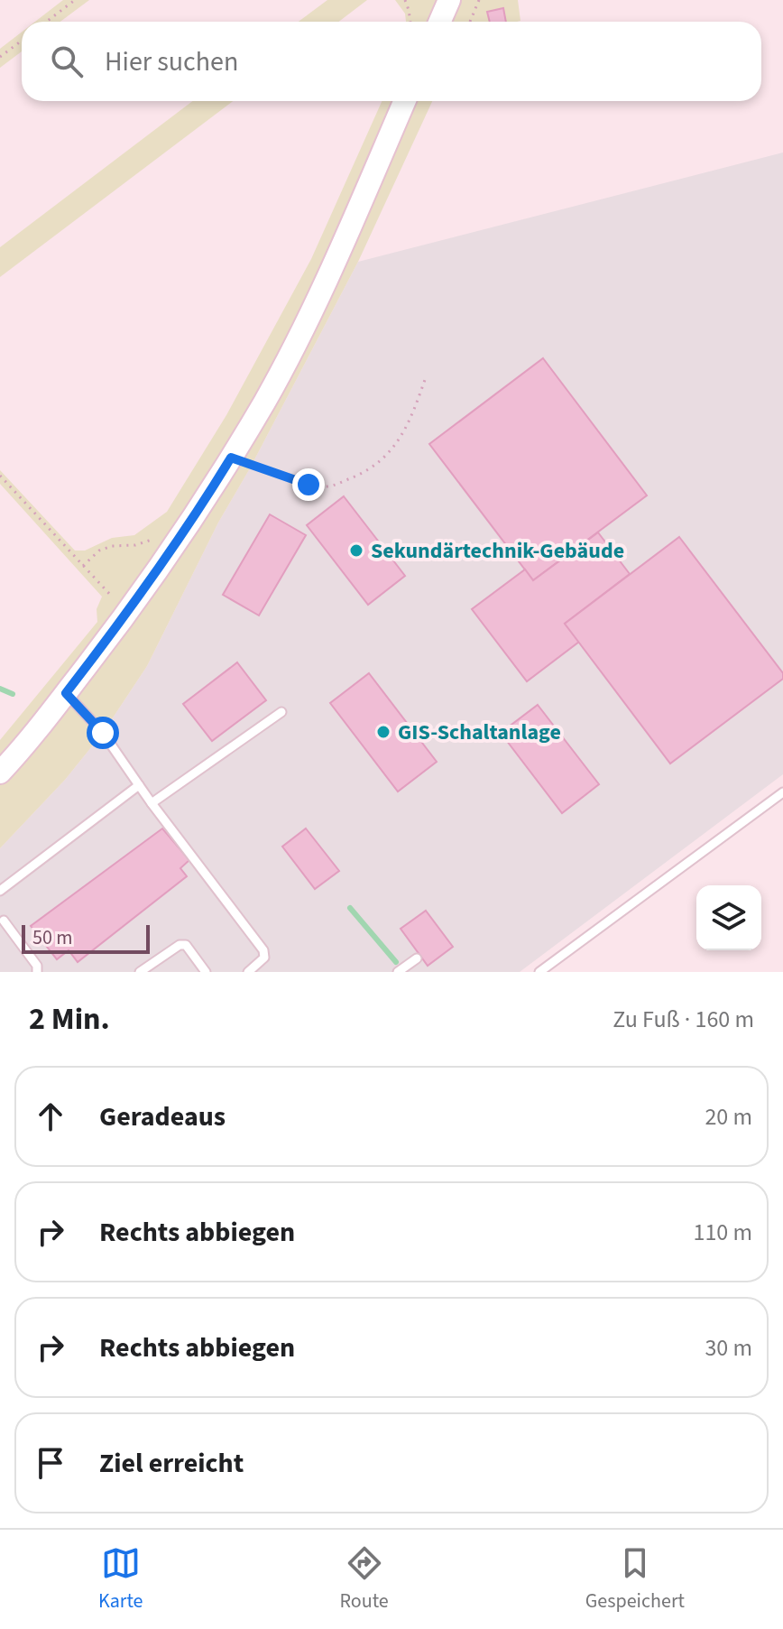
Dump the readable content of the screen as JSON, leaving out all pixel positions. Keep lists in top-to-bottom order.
{
  "places": ["Sekundärtechnik-Gebäude", "GIS-Schaltanlage"],
  "scale_bar": "50 m",
  "page": {
    "search": "Hier suchen",
    "scale": "50 m",
    "heading": ["2 Min.", "Zu Fuß · 160 m"],
    "list": [
      ["Geradeaus", "20 m"],
      ["Rechts abbiegen", "110 m"],
      ["Rechts abbiegen", "30 m"],
      "Ziel erreicht"
    ],
    "nav": ["Karte", "Route", "Gespeichert"]
  }
}
